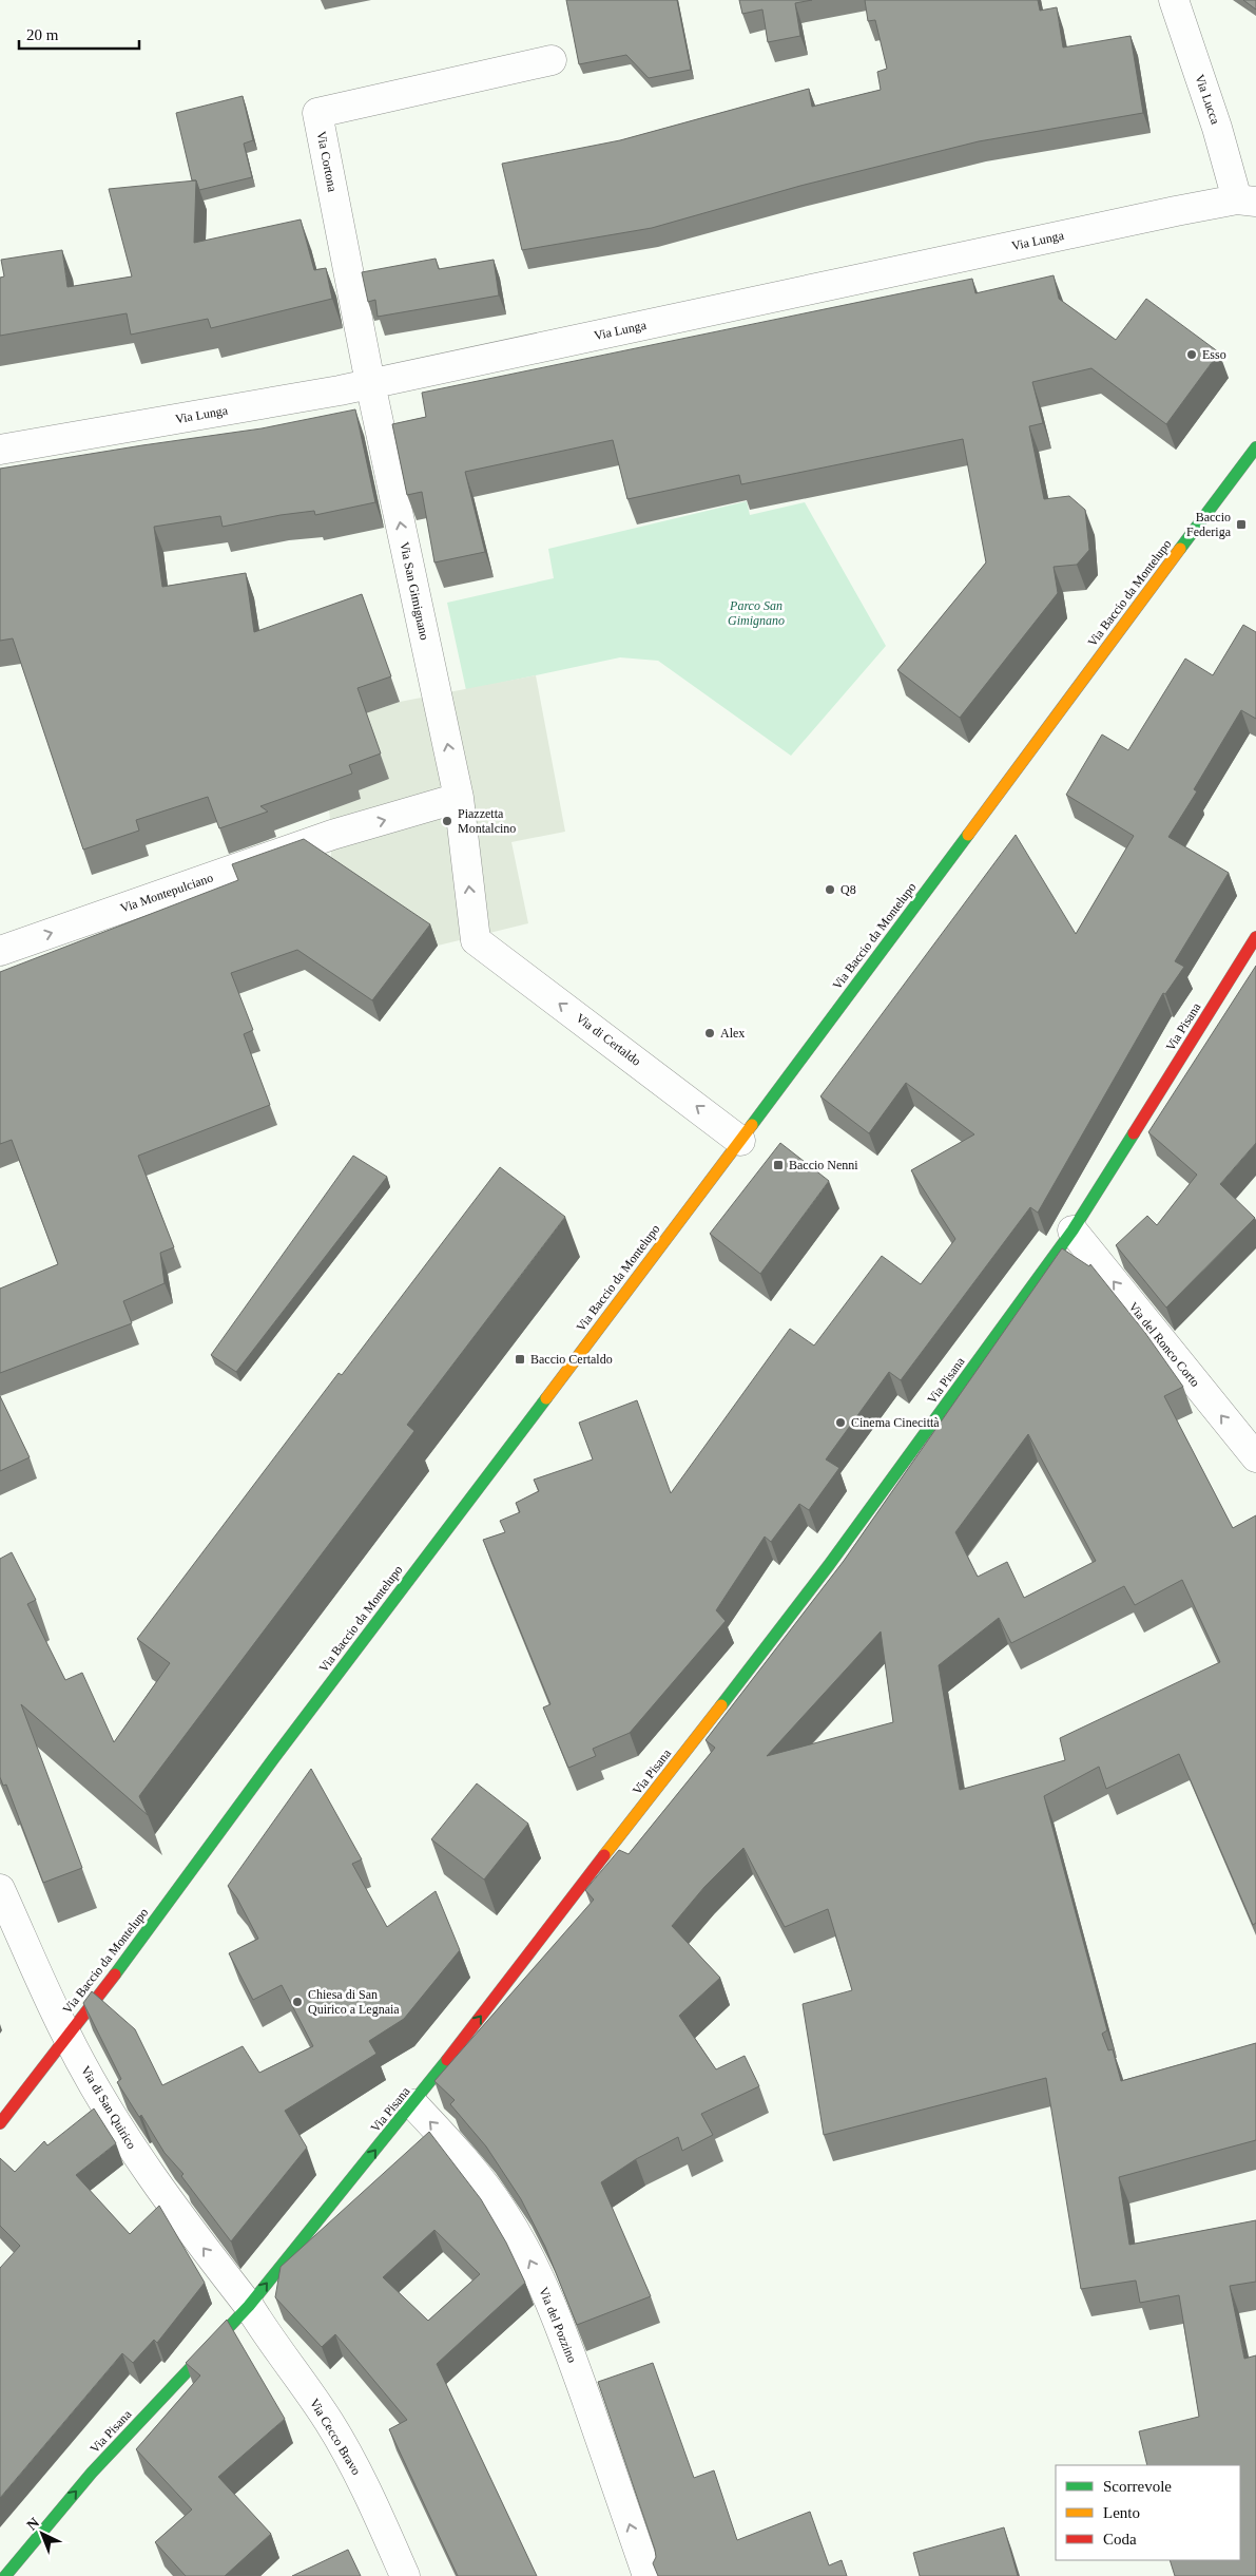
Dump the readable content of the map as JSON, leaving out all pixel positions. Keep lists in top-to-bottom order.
{
  "streets": {
    "street": [
      "Via Lucca",
      "Via Cortona",
      "Via Lunga",
      "Via San Gimignano",
      "Via Baccio da Montelupo",
      "Via Montepulciano",
      "Via Pisana",
      "Via di Certaldo",
      "Via del Ronco Corto",
      "Via di San Quirico",
      "Via del Pozzino",
      "Via Cecco Bravo"
    ]
  },
  "crossings": [
    ["Via Lucca", "Via Lunga"],
    ["Via Cortona", "Via Lunga"],
    ["Via Cortona", "Via San Gimignano"],
    ["Via Lunga", "Via San Gimignano"],
    ["Via San Gimignano", "Via Montepulciano"],
    ["Via San Gimignano", "Via di Certaldo"],
    ["Via Baccio da Montelupo", "Via di Certaldo"],
    ["Via Baccio da Montelupo", "Via di San Quirico"],
    ["Via Montepulciano", "Via di Certaldo"],
    ["Via Pisana", "Via del Ronco Corto"],
    ["Via Pisana", "Via di San Quirico"],
    ["Via Pisana", "Via del Pozzino"],
    ["Via Pisana", "Via Cecco Bravo"],
    ["Via di San Quirico", "Via Cecco Bravo"]
  ],
  "one_way": [
    "Via San Gimignano",
    "Via Montepulciano",
    "Via Pisana",
    "Via di Certaldo",
    "Via del Ronco Corto",
    "Via di San Quirico",
    "Via del Pozzino"
  ],
  "parks": ["Parco San Gimignano"],
  "places": {
    "other": [
      "Esso",
      "Piazzetta Montalcino",
      "Q8",
      "Alex",
      "Cinema Cinecittà",
      "Chiesa di San Quirico a Legnaia"
    ],
    "transit": ["Baccio Federiga", "Baccio Nenni", "Baccio Certaldo"]
  },
  "legend": ["Scorrevole", "Lento", "Coda"],
  "scale_bar": "20 m",
  "north": "top left"
}
